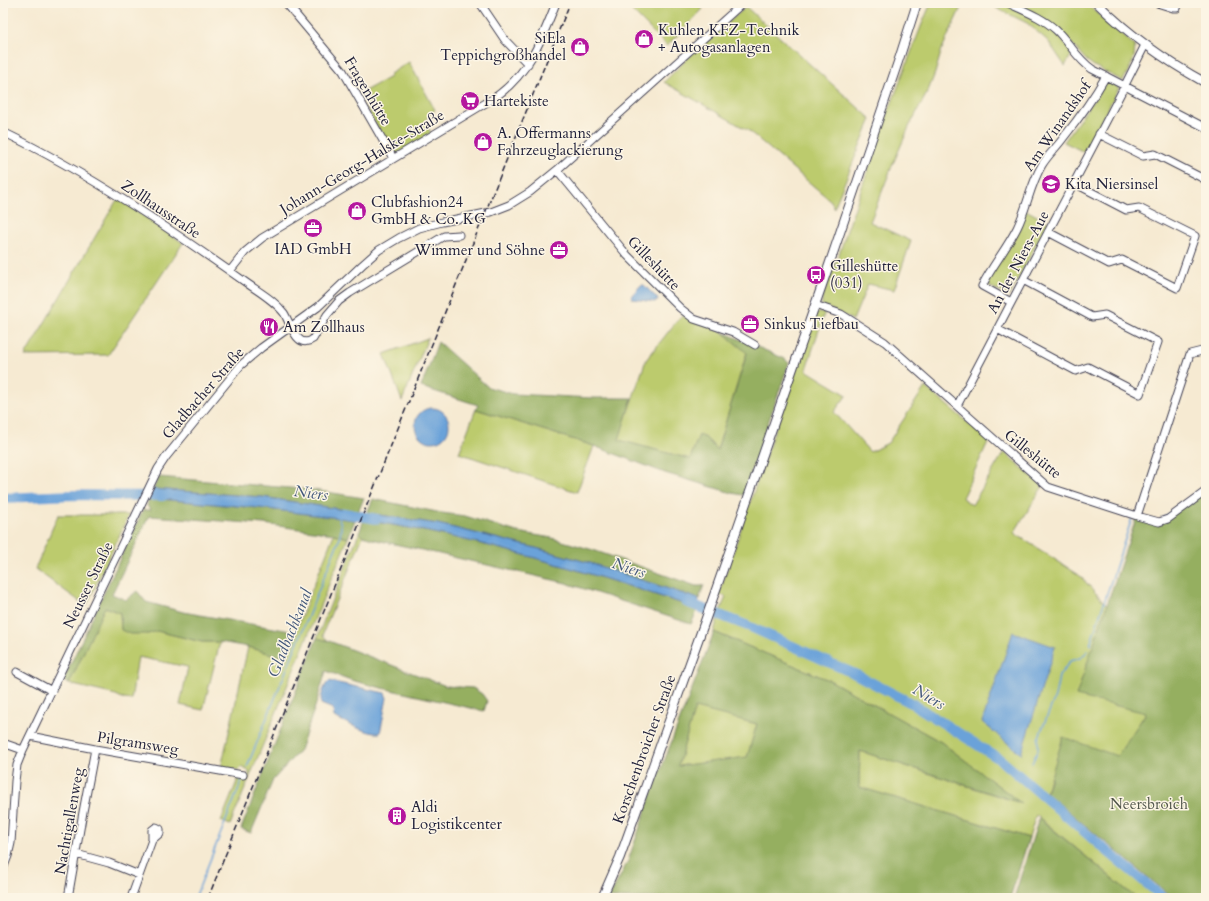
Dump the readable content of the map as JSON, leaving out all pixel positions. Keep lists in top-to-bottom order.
{
  "streets": {
    "main road": ["Korschenbroicher Straße"],
    "street": [
      "Fragenhütte",
      "Am Winandshof",
      "Johann-Georg-Halske-Straße",
      "Zollhausstraße",
      "An der Niers-Aue",
      "Gilleshütte",
      "Gladbacher Straße",
      "Neusser Straße",
      "Pilgramsweg",
      "Nachtigallenweg"
    ]
  },
  "crossings": [
    ["Fragenhütte", "Johann-Georg-Halske-Straße"],
    ["Am Winandshof", "An der Niers-Aue"],
    ["Johann-Georg-Halske-Straße", "Zollhausstraße"],
    ["Zollhausstraße", "Gladbacher Straße"],
    ["An der Niers-Aue", "Gilleshütte"],
    ["Gilleshütte", "Gladbacher Straße"],
    ["Gilleshütte", "Korschenbroicher Straße"],
    ["Gladbacher Straße", "Neusser Straße"],
    ["Neusser Straße", "Pilgramsweg"],
    ["Pilgramsweg", "Nachtigallenweg"]
  ],
  "water": ["Niers", "Gladbachkanal"],
  "parks": ["Neersbroich"],
  "places": {
    "shop": [
      "Kuhlen KFZ-Technik + Autogasanlagen",
      "SiEla Teppichgroßhandel",
      "A. Offermanns Fahrzeuglackierung",
      "Clubfashion24 GmbH & Co. KG"
    ],
    "supermarket": ["Hartekiste"],
    "school or university": ["Kita Niersinsel"],
    "office": ["IAD GmbH", "Wimmer und Söhne", "Sinkus Tiefbau"],
    "bus stop": ["Gilleshütte (031)"],
    "restaurant": ["Am Zollhaus"],
    "building": ["Aldi Logistikcenter"]
  }
}
